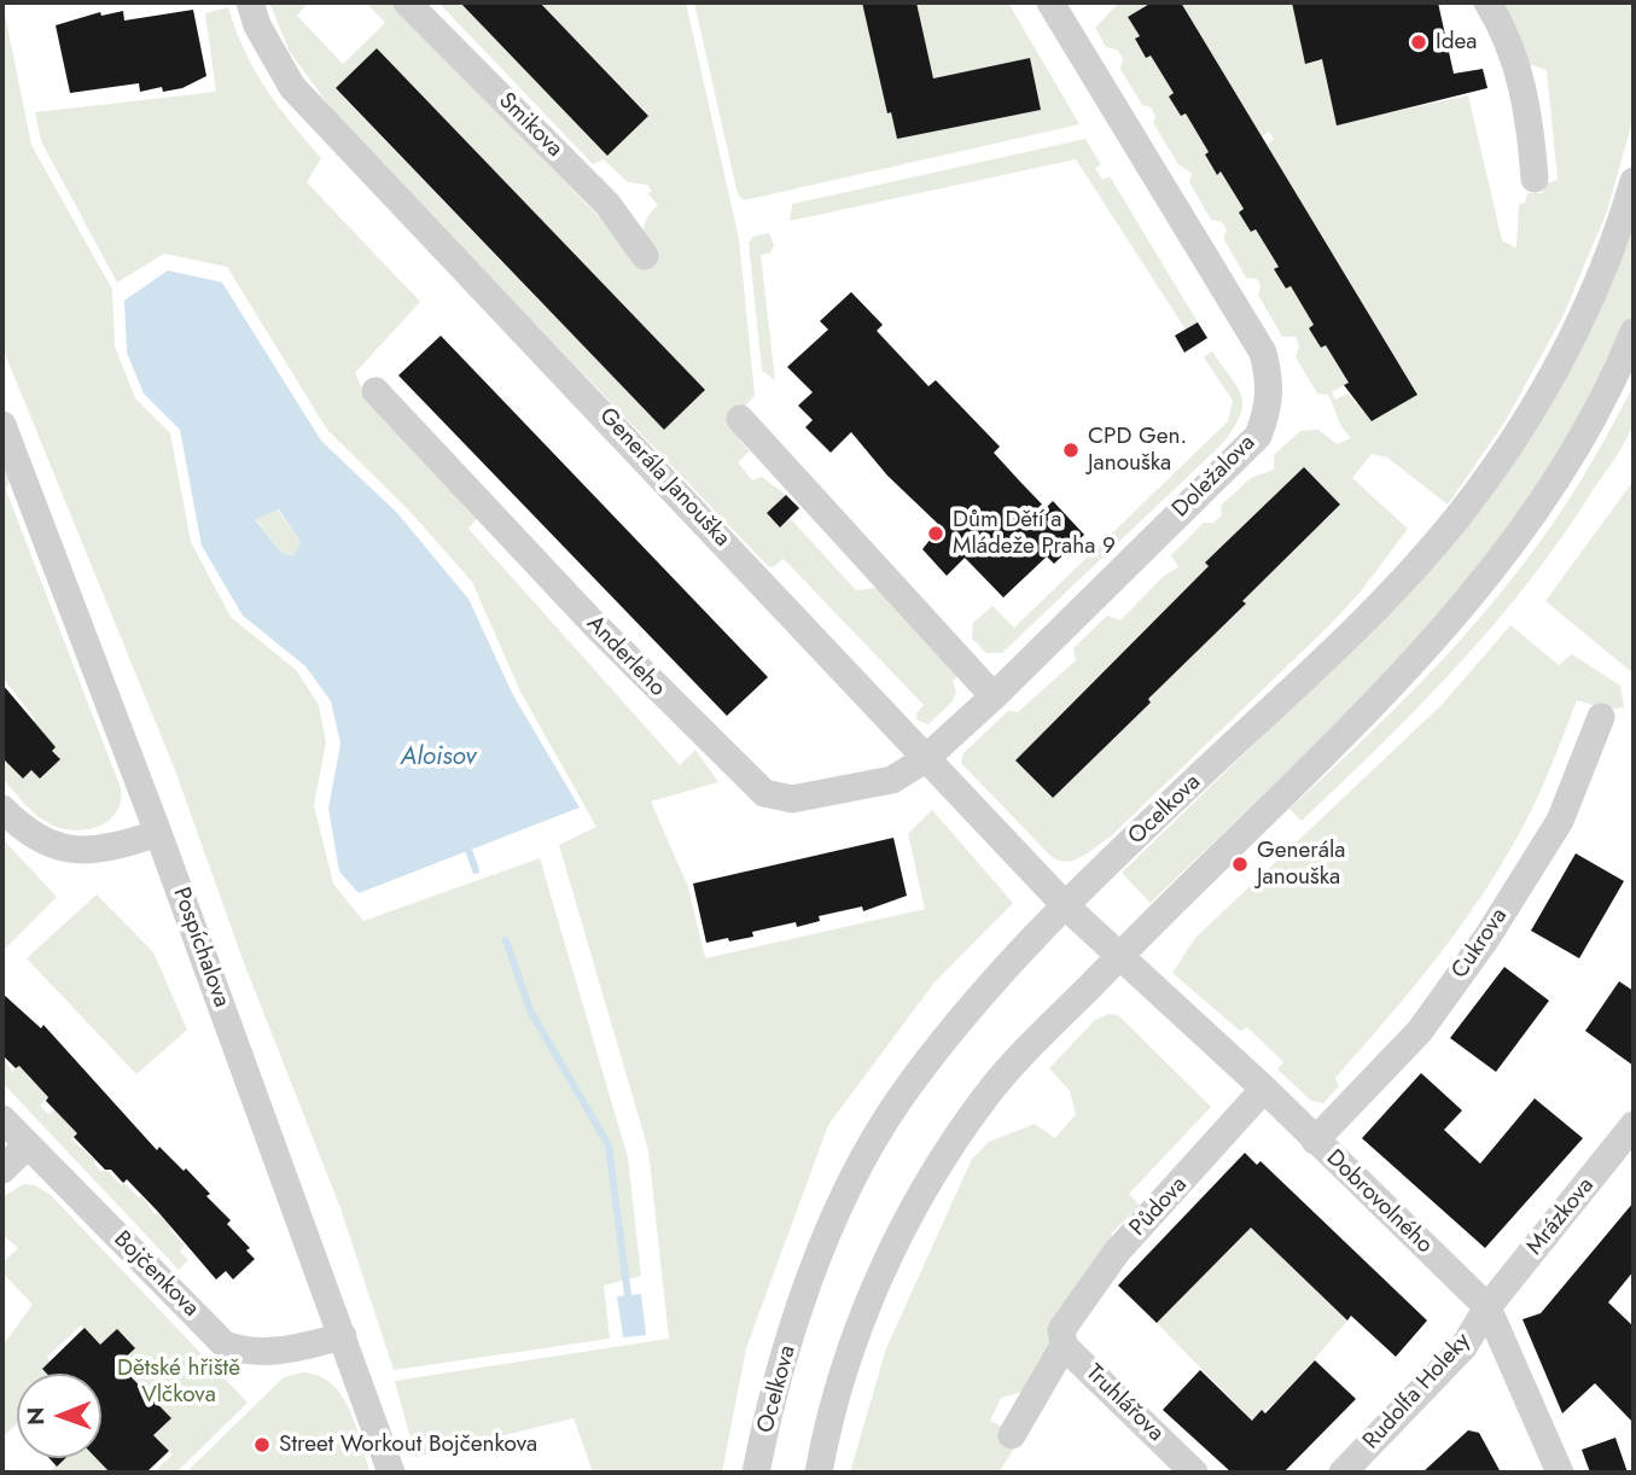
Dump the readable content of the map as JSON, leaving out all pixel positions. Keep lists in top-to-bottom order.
{
  "streets": {
    "street": [
      "Smikova",
      "Doležalova",
      "Generála Janouška",
      "Anderleho",
      "Ocelkova",
      "Cukrova",
      "Pospíchalova",
      "Dobrovolného",
      "Půdova",
      "Mrázkova",
      "Bojčenkova",
      "Rudolfa Holeky",
      "Truhlářova"
    ]
  },
  "crossings": [
    ["Doležalova", "Generála Janouška"],
    ["Doležalova", "Anderleho"],
    ["Generála Janouška", "Anderleho"],
    ["Generála Janouška", "Ocelkova"],
    ["Generála Janouška", "Dobrovolného"],
    ["Cukrova", "Dobrovolného"],
    ["Pospíchalova", "Bojčenkova"],
    ["Dobrovolného", "Půdova"],
    ["Dobrovolného", "Mrázkova"],
    ["Dobrovolného", "Rudolfa Holeky"],
    ["Půdova", "Truhlářova"],
    ["Mrázkova", "Rudolfa Holeky"]
  ],
  "water": ["Aloisov"],
  "parks": ["Dětské hřiště Vlčkova"],
  "places": [
    "Idea",
    "CPD Gen. Janouška",
    "Dům Dětí a Mládeže Praha 9",
    "Generála Janouška",
    "Street Workout Bojčenkova"
  ],
  "north": "left"
}
